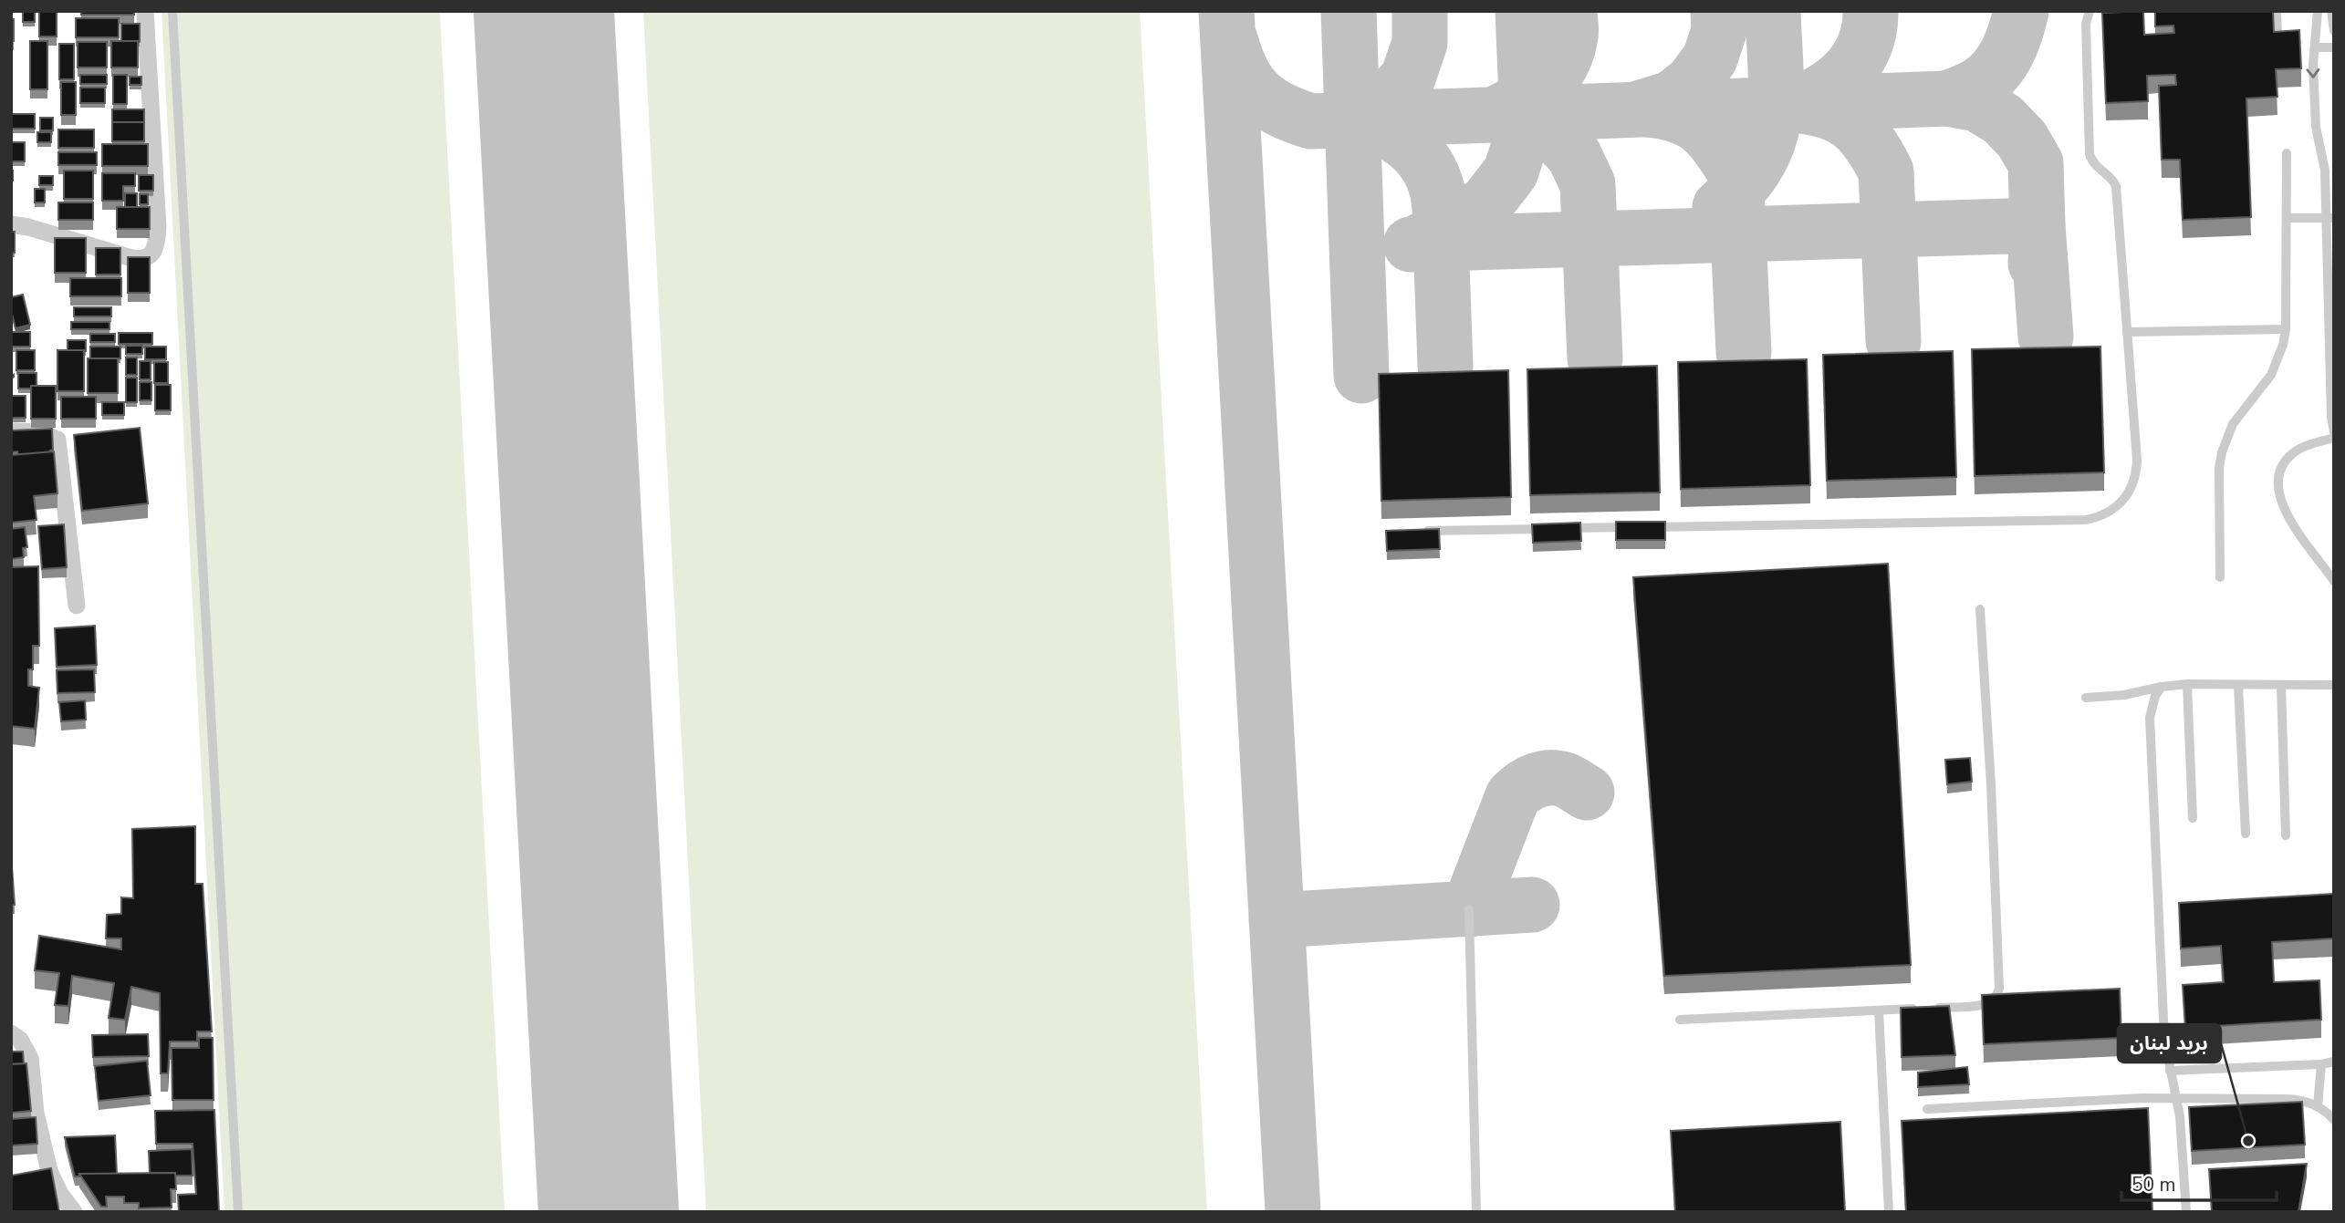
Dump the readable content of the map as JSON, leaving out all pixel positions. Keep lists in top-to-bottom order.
{
  "places": ["بريد لبنان"],
  "scale_bar": "50 m"
}
